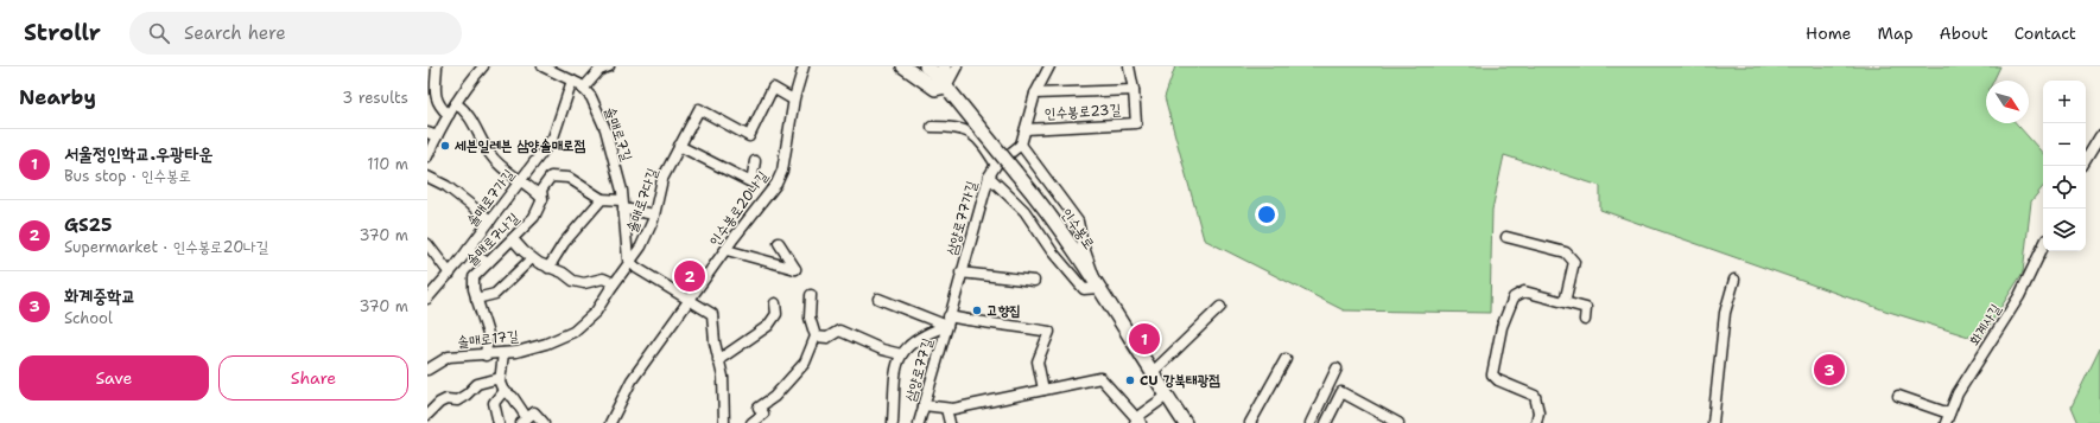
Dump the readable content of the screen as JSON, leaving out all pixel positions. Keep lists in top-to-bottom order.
{
  "streets": {
    "main road": ["인수봉로"],
    "street": [
      "인수봉로23길",
      "솔매로7길",
      "솔매로7가길",
      "솔매로7다길",
      "인수봉로20나길",
      "삼양로77가길",
      "솔매로7나길",
      "화계사길",
      "솔매로17길",
      "삼양로77길"
    ]
  },
  "crossings": [
    ["솔매로7길", "솔매로7가길"],
    ["솔매로7길", "솔매로7다길"],
    ["솔매로7길", "솔매로17길"],
    ["솔매로7다길", "인수봉로20나길"],
    ["솔매로7다길", "솔매로17길"],
    ["삼양로77가길", "삼양로77길"],
    ["솔매로7나길", "솔매로17길"]
  ],
  "places": ["세븐일레븐 삼양솔매로점", "고향집", "CU 강북태광점"],
  "north": "bottom right",
  "page": {
    "header": "Strollr",
    "search": "Search here",
    "nav": [
      "Home",
      "Map",
      "About",
      "Contact"
    ],
    "heading": ["Nearby", "3 results"],
    "map_buttons": ["+", "−"],
    "list": [
      {
        "mark": "1",
        "name": "서울정인학교.우광타운",
        "note": "Bus stop · 인수봉로",
        "value": "110 m"
      },
      {
        "mark": "2",
        "name": "GS25",
        "note": "Supermarket · 인수봉로20나길",
        "value": "370 m"
      },
      {
        "mark": "3",
        "name": "화계중학교",
        "note": "School",
        "value": "370 m"
      }
    ],
    "pins": ["2", "1", "3"],
    "buttons": ["Save", "Share"]
  }
}
